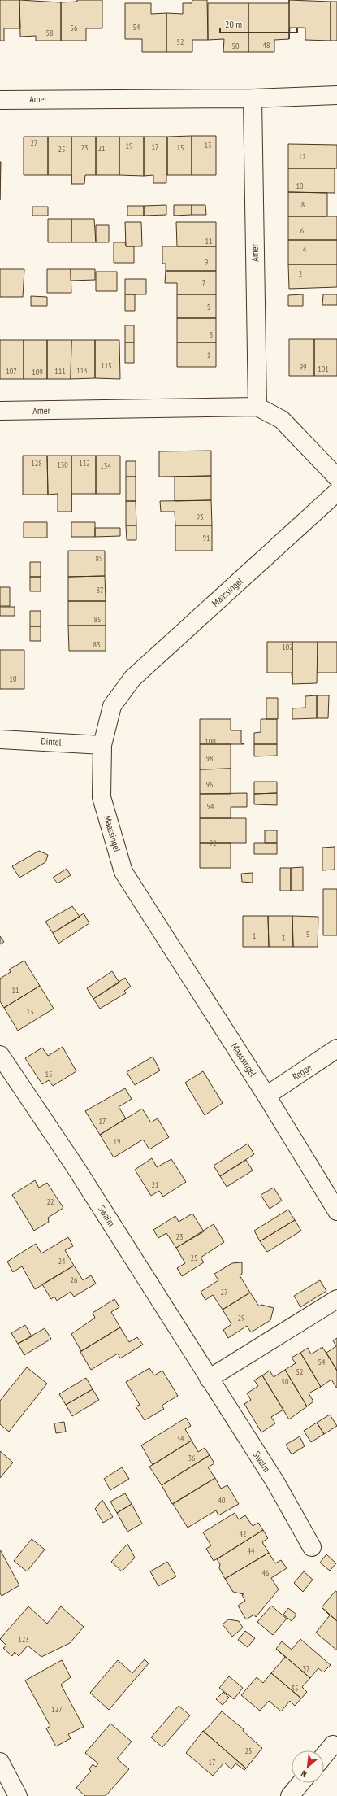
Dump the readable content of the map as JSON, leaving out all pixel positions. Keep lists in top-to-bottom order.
{
  "streets": {
    "street": [
      "Amer",
      "Maassingel",
      "Dintel",
      "Regge",
      "Swalm"
    ]
  },
  "crossings": [
    ["Maassingel", "Dintel"],
    ["Maassingel", "Regge"]
  ],
  "house_numbers": [
    "54",
    "56",
    "58",
    "52",
    "48",
    "50",
    "27",
    "13",
    "19",
    "17",
    "23",
    "15",
    "21",
    "25",
    "12",
    "10",
    "8",
    "6",
    "11",
    "4",
    "9",
    "2",
    "7",
    "5",
    "3",
    "1",
    "115",
    "99",
    "101",
    "113",
    "107",
    "111",
    "109",
    "128",
    "132",
    "130",
    "134",
    "93",
    "91",
    "89",
    "87",
    "85",
    "83",
    "102",
    "10",
    "100",
    "98",
    "96",
    "94",
    "92",
    "5",
    "1",
    "3",
    "11",
    "13",
    "15",
    "17",
    "19",
    "21",
    "22",
    "23",
    "25",
    "24",
    "26",
    "27",
    "29",
    "54",
    "52",
    "50",
    "34",
    "36",
    "40",
    "42",
    "44",
    "46",
    "123",
    "37",
    "35",
    "127",
    "25",
    "17"
  ],
  "scale_bar": "20 m",
  "north": "bottom left"
}
